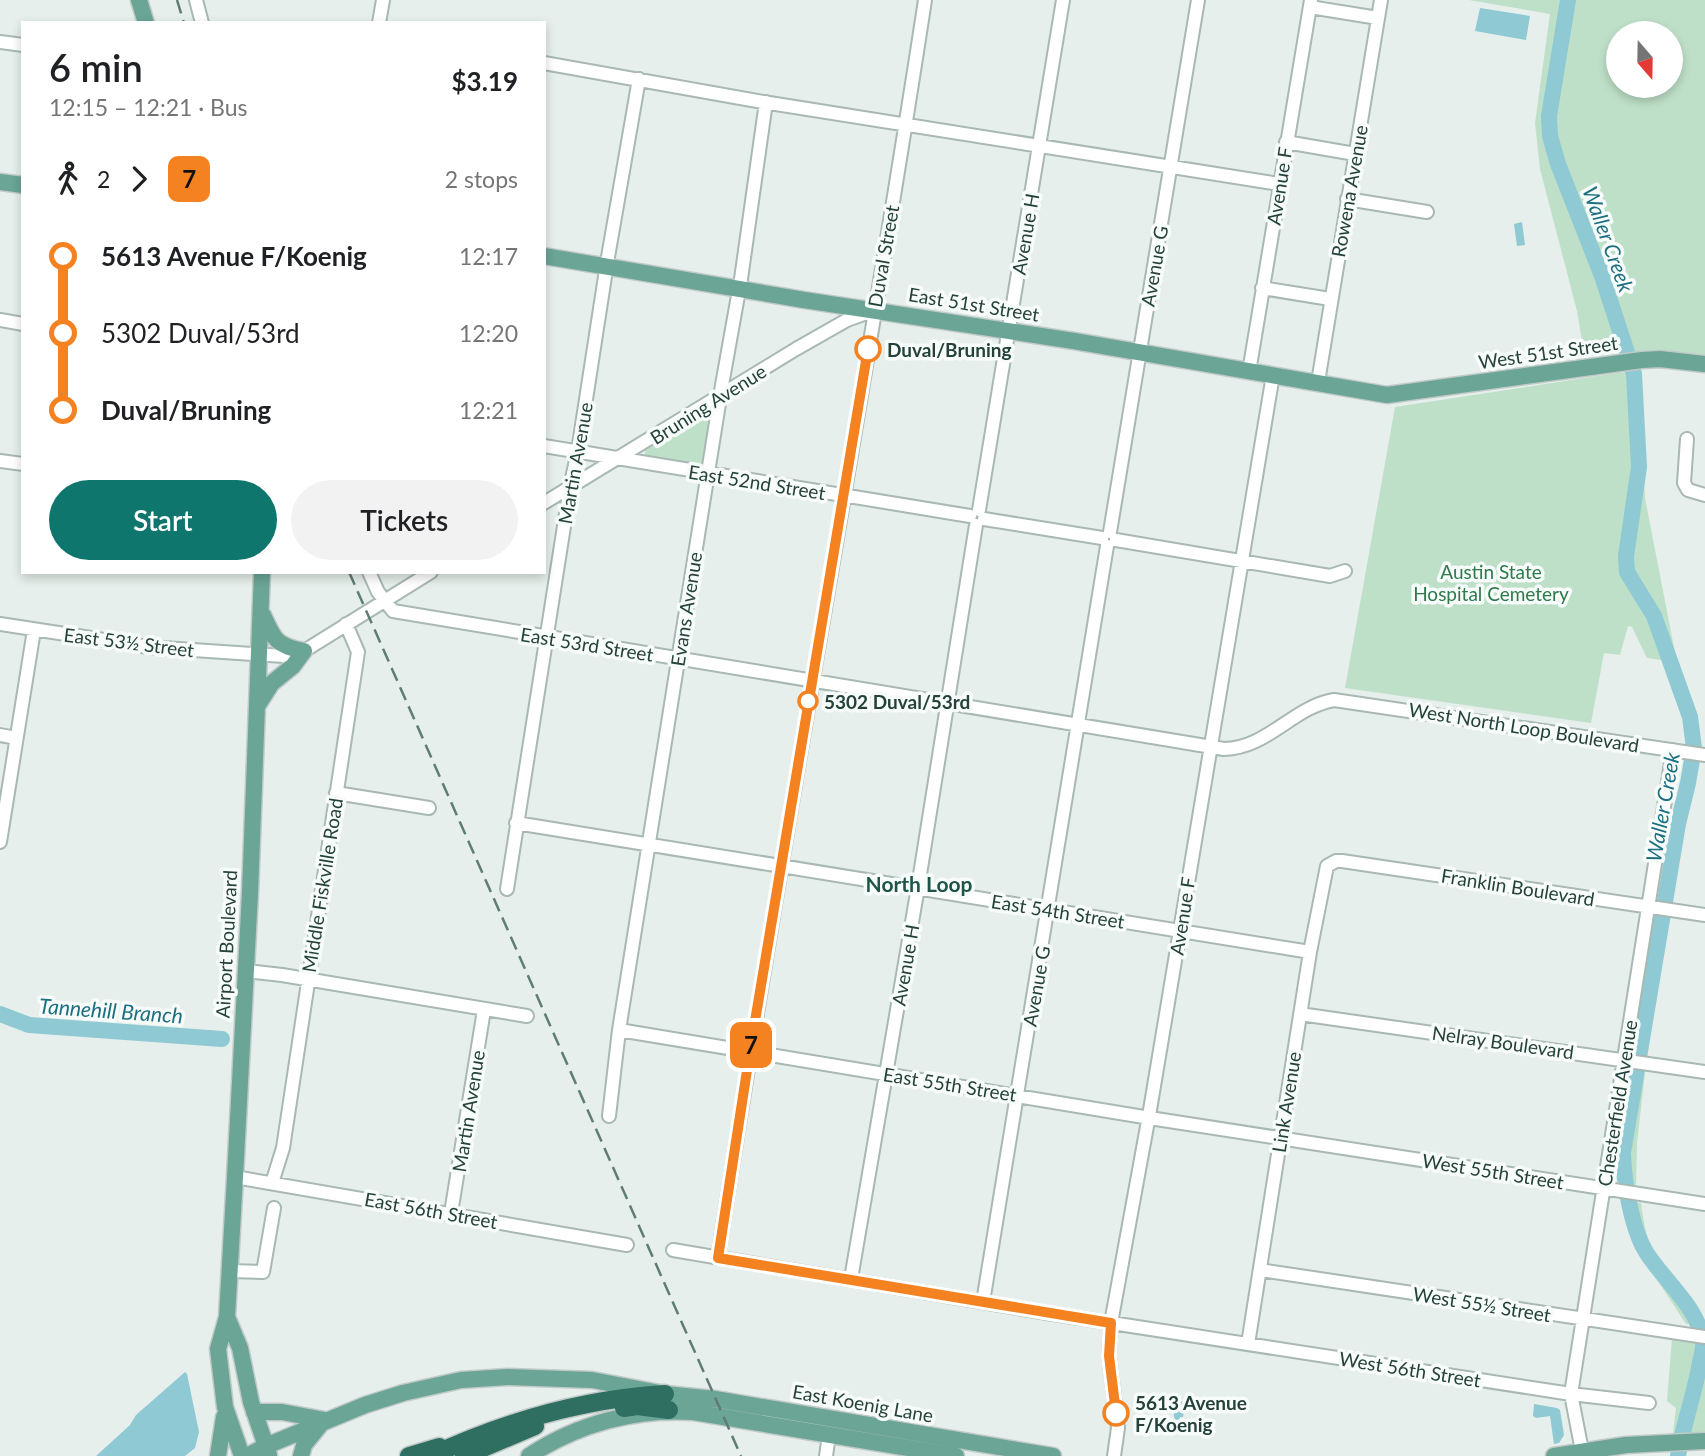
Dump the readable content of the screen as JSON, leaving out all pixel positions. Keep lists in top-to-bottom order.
{
  "streets": {
    "main road": [
      "East 51st Street",
      "West 51st Street",
      "Airport Boulevard",
      "East Koenig Lane"
    ],
    "street": [
      "Avenue F",
      "Rowena Avenue",
      "Avenue H",
      "Duval Street",
      "Avenue G",
      "Bruning Avenue",
      "Martin Avenue",
      "East 52nd Street",
      "Evans Avenue",
      "East 53½ Street",
      "East 53rd Street",
      "West North Loop Boulevard",
      "Middle Fiskville Road",
      "Franklin Boulevard",
      "East 54th Street",
      "Nelray Boulevard",
      "East 55th Street",
      "Link Avenue",
      "Chesterfield Avenue",
      "West 55th Street",
      "East 56th Street",
      "West 55½ Street",
      "West 56th Street"
    ]
  },
  "crossings": [
    ["Avenue F", "East 51st Street"],
    ["Avenue F", "East 52nd Street"],
    ["Avenue F", "East 53rd Street"],
    ["Avenue F", "East 54th Street"],
    ["Avenue F", "East 55th Street"],
    ["Rowena Avenue", "East 51st Street"],
    ["Avenue H", "East 51st Street"],
    ["Avenue H", "East 52nd Street"],
    ["Avenue H", "East 53rd Street"],
    ["Avenue H", "East 54th Street"],
    ["Avenue H", "East 55th Street"],
    ["Duval Street", "East 51st Street"],
    ["Duval Street", "Bruning Avenue"],
    ["Duval Street", "East 52nd Street"],
    ["Duval Street", "East 53rd Street"],
    ["Duval Street", "East 54th Street"],
    ["Duval Street", "East 55th Street"],
    ["Avenue G", "East 51st Street"],
    ["Avenue G", "East 52nd Street"],
    ["Avenue G", "East 53rd Street"],
    ["Avenue G", "East 54th Street"],
    ["Avenue G", "East 55th Street"],
    ["East 51st Street", "West 51st Street"],
    ["East 51st Street", "Bruning Avenue"],
    ["East 51st Street", "Martin Avenue"],
    ["East 51st Street", "Evans Avenue"],
    ["Bruning Avenue", "Martin Avenue"],
    ["Bruning Avenue", "East 52nd Street"],
    ["Bruning Avenue", "Evans Avenue"],
    ["Martin Avenue", "East 52nd Street"],
    ["Martin Avenue", "East 53rd Street"],
    ["Martin Avenue", "East 54th Street"],
    ["Martin Avenue", "East 56th Street"],
    ["East 52nd Street", "Evans Avenue"],
    ["Evans Avenue", "East 53rd Street"],
    ["Evans Avenue", "East 54th Street"],
    ["Evans Avenue", "East 55th Street"],
    ["East 53½ Street", "Airport Boulevard"],
    ["East 53rd Street", "West North Loop Boulevard"],
    ["West North Loop Boulevard", "Chesterfield Avenue"],
    ["Middle Fiskville Road", "East 56th Street"],
    ["Franklin Boulevard", "Link Avenue"],
    ["Franklin Boulevard", "Chesterfield Avenue"],
    ["East 54th Street", "Link Avenue"],
    ["Airport Boulevard", "East 56th Street"],
    ["Nelray Boulevard", "Link Avenue"],
    ["Nelray Boulevard", "Chesterfield Avenue"],
    ["East 55th Street", "Link Avenue"],
    ["East 55th Street", "West 55th Street"],
    ["Link Avenue", "West 55th Street"],
    ["Link Avenue", "West 55½ Street"],
    ["Link Avenue", "West 56th Street"],
    ["Chesterfield Avenue", "West 55th Street"],
    ["Chesterfield Avenue", "West 55½ Street"],
    ["Chesterfield Avenue", "West 56th Street"]
  ],
  "districts": ["North Loop"],
  "water": ["Waller Creek", "Tannehill Branch"],
  "parks": ["Austin State Hospital Cemetery"],
  "places": ["Duval/Bruning", "5302 Duval/53rd", "5613 Avenue F/Koenig"],
  "lines": ["bus line 7"],
  "north": "bottom",
  "page": {
    "on_map": "7",
    "heading": ["6 min", "12:15 – 12:21 · Bus", "$3.19"],
    "legs": ["2", "7", "2 stops"],
    "list": [
      {
        "name": "5613 Avenue F/Koenig",
        "value": "12:17"
      },
      {
        "name": "5302 Duval/53rd",
        "value": "12:20"
      },
      {
        "name": "Duval/Bruning",
        "value": "12:21"
      }
    ],
    "buttons": ["Start", "Tickets"]
  }
}
